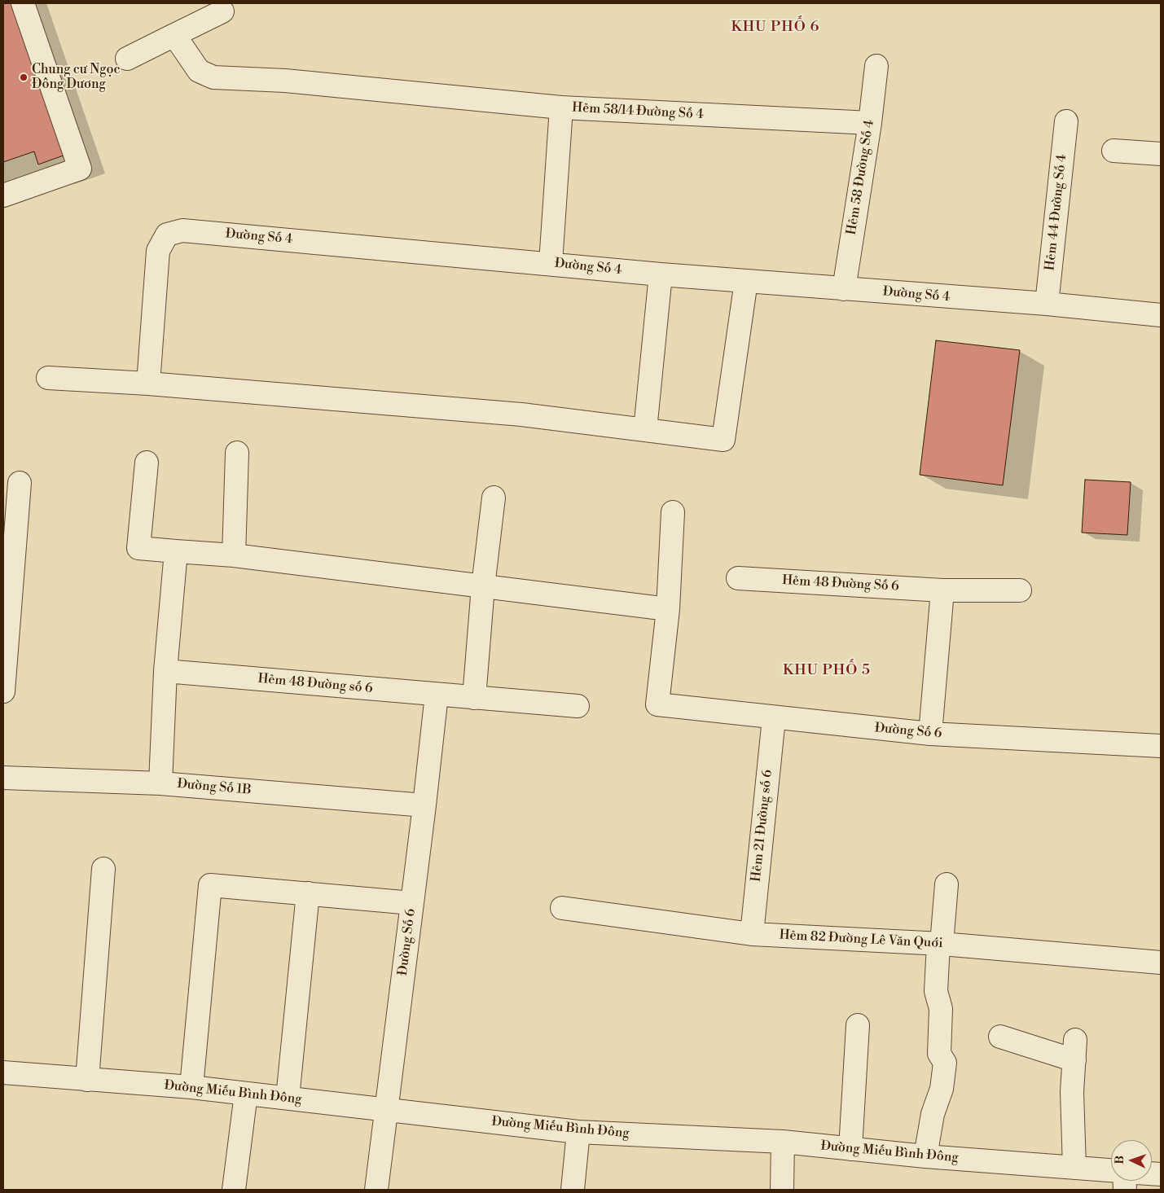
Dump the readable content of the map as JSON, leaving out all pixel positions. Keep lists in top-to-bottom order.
{
  "streets": {
    "street": [
      "Hẻm 58/14 Đường Số 4",
      "Hẻm 58 Đường Số 4",
      "Hẻm 44 Đường Số 4",
      "Đường Số 4",
      "Hẻm 48 Đường Số 6",
      "Hẻm 48 Đường số 6",
      "Đường Số 6",
      "Đường Số 1B",
      "Hẻm 21 Đường số 6",
      "Hẻm 82 Đường Lê Văn Quới",
      "Đường Miếu Bình Đông"
    ]
  },
  "crossings": [
    ["Hẻm 58/14 Đường Số 4", "Hẻm 58 Đường Số 4"],
    ["Hẻm 58/14 Đường Số 4", "Đường Số 4"],
    ["Hẻm 58 Đường Số 4", "Đường Số 4"],
    ["Hẻm 44 Đường Số 4", "Đường Số 4"],
    ["Hẻm 48 Đường số 6", "Đường Số 6"],
    ["Đường Số 6", "Đường Số 1B"],
    ["Đường Số 6", "Hẻm 21 Đường số 6"],
    ["Đường Số 6", "Đường Miếu Bình Đông"],
    ["Hẻm 21 Đường số 6", "Hẻm 82 Đường Lê Văn Quới"]
  ],
  "districts": ["KHU PHỐ 6", "KHU PHỐ 5"],
  "places": ["Chung cư Ngọc Đông Dương"],
  "north": "left"
}
